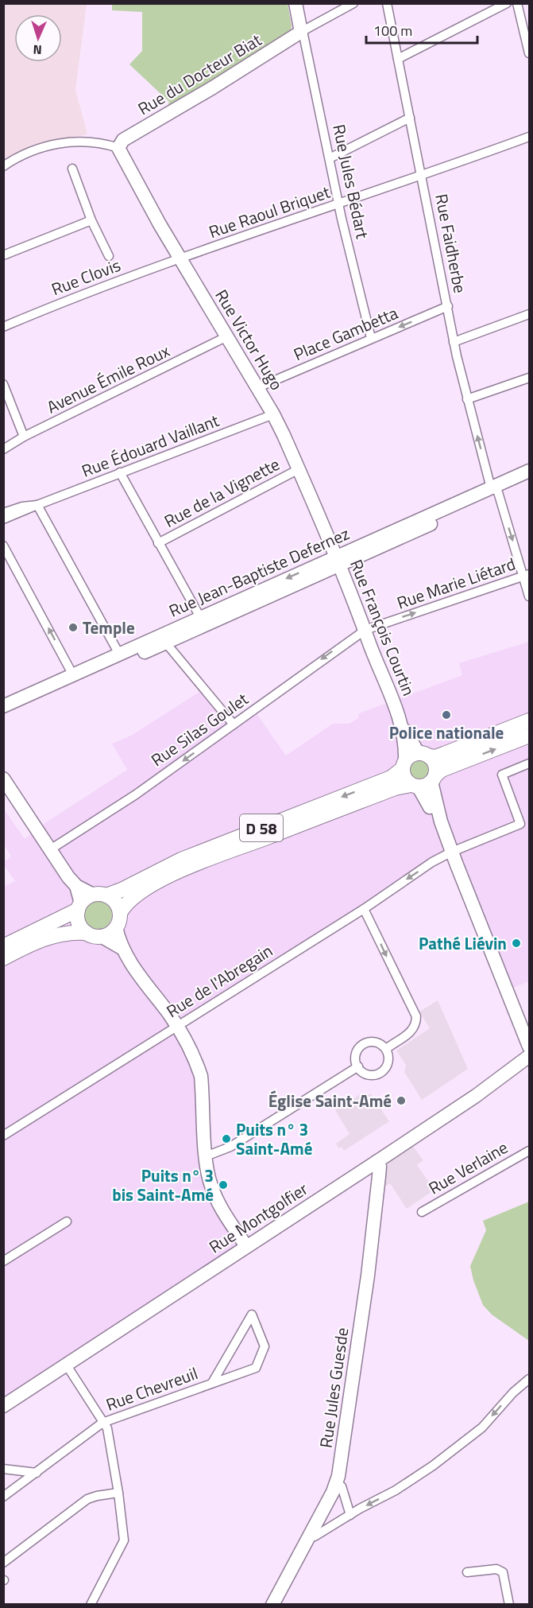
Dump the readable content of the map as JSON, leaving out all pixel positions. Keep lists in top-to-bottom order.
{
  "streets": {
    "main road": ["D 58"],
    "street": [
      "Rue du Docteur Biat",
      "Rue Jules Bédart",
      "Rue Raoul Briquet",
      "Rue Faidherbe",
      "Rue Clovis",
      "Place Gambetta",
      "Rue Victor Hugo",
      "Avenue Émile Roux",
      "Rue Édouard Vaillant",
      "Rue de la Vignette",
      "Rue Jean-Baptiste Defernez",
      "Rue Marie Liétard",
      "Rue François Courtin",
      "Rue Silas Goulet",
      "Rue de l'Abregain",
      "Rue Verlaine",
      "Rue Montgolfier",
      "Rue Jules Guesde",
      "Rue Chevreuil"
    ]
  },
  "crossings": [
    ["Rue du Docteur Biat", "Rue Jules Bédart"],
    ["Rue du Docteur Biat", "Rue Victor Hugo"],
    ["Rue Jules Bédart", "Rue Raoul Briquet"],
    ["Rue Jules Bédart", "Place Gambetta"],
    ["Rue Raoul Briquet", "Rue Faidherbe"],
    ["Rue Raoul Briquet", "Rue Clovis"],
    ["Rue Raoul Briquet", "Rue Victor Hugo"],
    ["Rue Faidherbe", "Place Gambetta"],
    ["Rue Faidherbe", "Rue Jean-Baptiste Defernez"],
    ["Rue Faidherbe", "Rue Marie Liétard"],
    ["Rue Clovis", "Rue Victor Hugo"],
    ["Place Gambetta", "Rue Victor Hugo"],
    ["Rue Victor Hugo", "Avenue Émile Roux"],
    ["Rue Victor Hugo", "Rue Édouard Vaillant"],
    ["Rue Victor Hugo", "Rue de la Vignette"],
    ["Rue Victor Hugo", "Rue Jean-Baptiste Defernez"],
    ["Rue Victor Hugo", "Rue François Courtin"],
    ["Rue Jean-Baptiste Defernez", "Rue François Courtin"],
    ["Rue Marie Liétard", "Rue François Courtin"],
    ["Rue Marie Liétard", "Rue Silas Goulet"],
    ["Rue François Courtin", "Rue Silas Goulet"],
    ["Rue Montgolfier", "Rue Jules Guesde"]
  ],
  "one_way": ["Place Gambetta", "Rue Marie Liétard", "Rue Silas Goulet"],
  "places": [
    "Temple",
    "Police nationale",
    "Pathé Liévin",
    "Église Saint-Amé",
    "Puits n° 3 Saint-Amé",
    "Puits n° 3 bis Saint-Amé"
  ],
  "scale_bar": "100 m",
  "north": "bottom"
}
